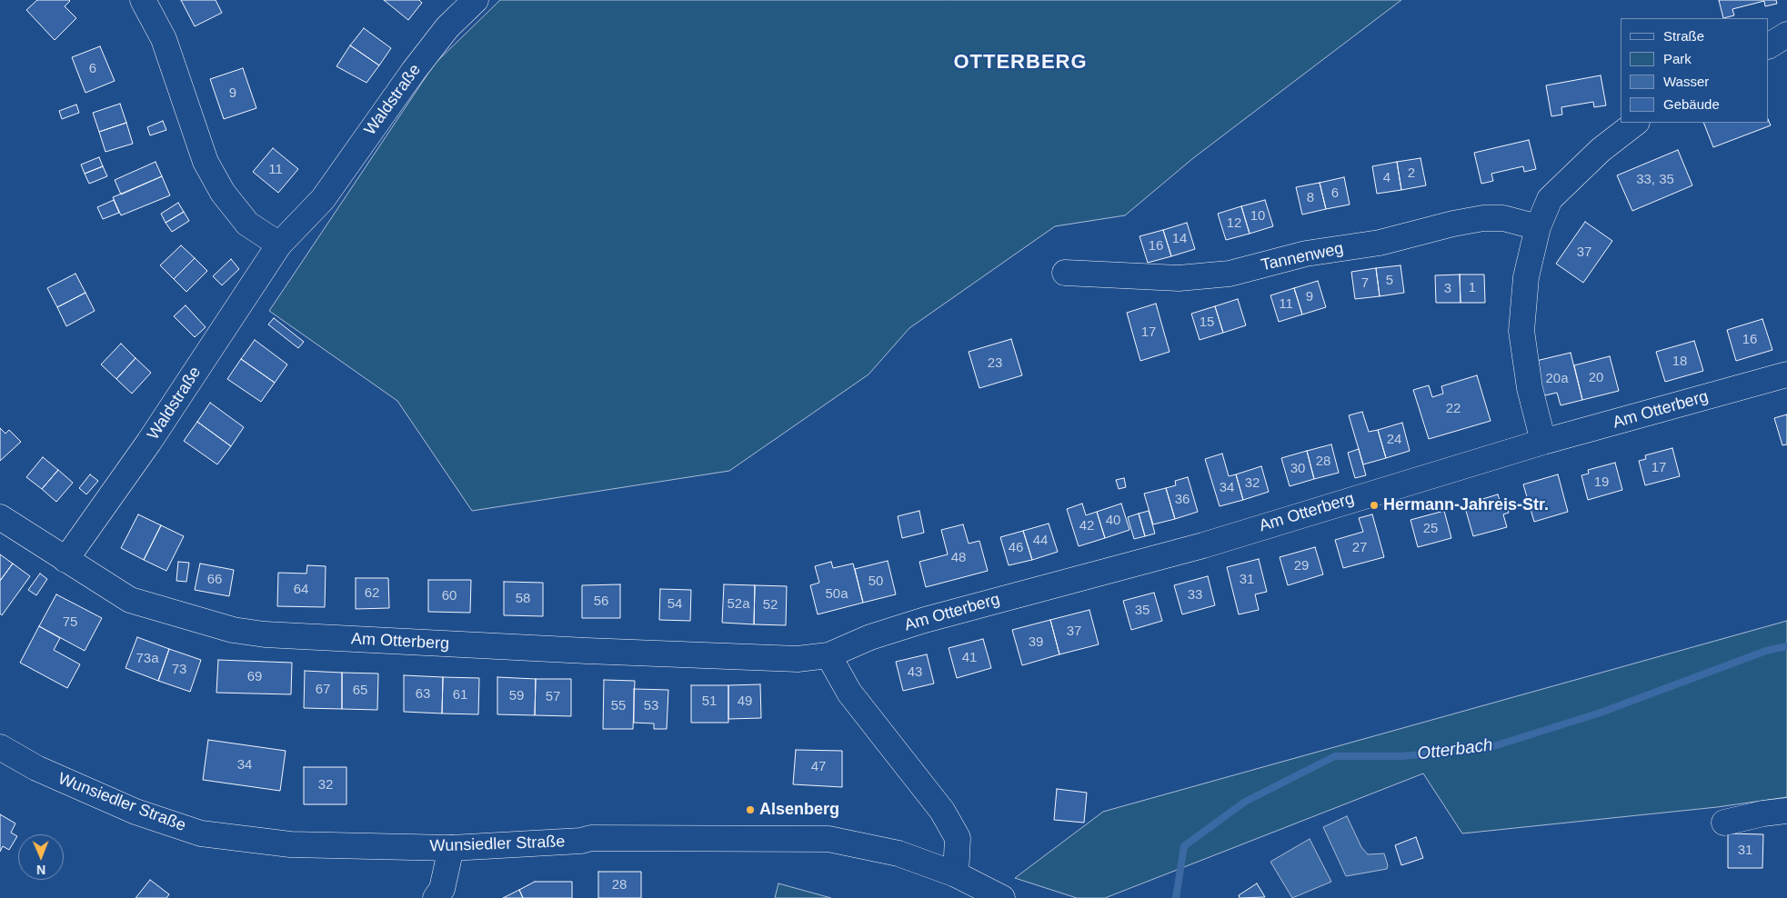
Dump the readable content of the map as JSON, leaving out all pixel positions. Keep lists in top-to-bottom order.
{
  "streets": {
    "street": [
      "Waldstraße",
      "Tannenweg",
      "Am Otterberg",
      "Wunsiedler Straße"
    ]
  },
  "crossings": [
    ["Waldstraße", "Am Otterberg"]
  ],
  "districts": ["OTTERBERG"],
  "water": ["Otterbach"],
  "places": ["Hermann-Jahreis-Str.", "Alsenberg"],
  "house_numbers": [
    "6",
    "9",
    "11",
    "2",
    "4",
    "33, 35",
    "6",
    "8",
    "10",
    "12",
    "14",
    "16",
    "37",
    "5",
    "7",
    "1",
    "3",
    "9",
    "11",
    "15",
    "17",
    "16",
    "18",
    "23",
    "20",
    "20a",
    "22",
    "24",
    "28",
    "17",
    "30",
    "19",
    "32",
    "34",
    "36",
    "40",
    "42",
    "25",
    "44",
    "46",
    "27",
    "48",
    "29",
    "66",
    "31",
    "50",
    "64",
    "62",
    "50a",
    "33",
    "60",
    "58",
    "56",
    "54",
    "52a",
    "52",
    "35",
    "75",
    "37",
    "39",
    "41",
    "73a",
    "73",
    "43",
    "69",
    "67",
    "65",
    "63",
    "61",
    "59",
    "57",
    "51",
    "49",
    "55",
    "53",
    "34",
    "47",
    "32",
    "31",
    "28"
  ],
  "legend": [
    "Straße",
    "Park",
    "Wasser",
    "Gebäude"
  ],
  "north": "bottom"
}
